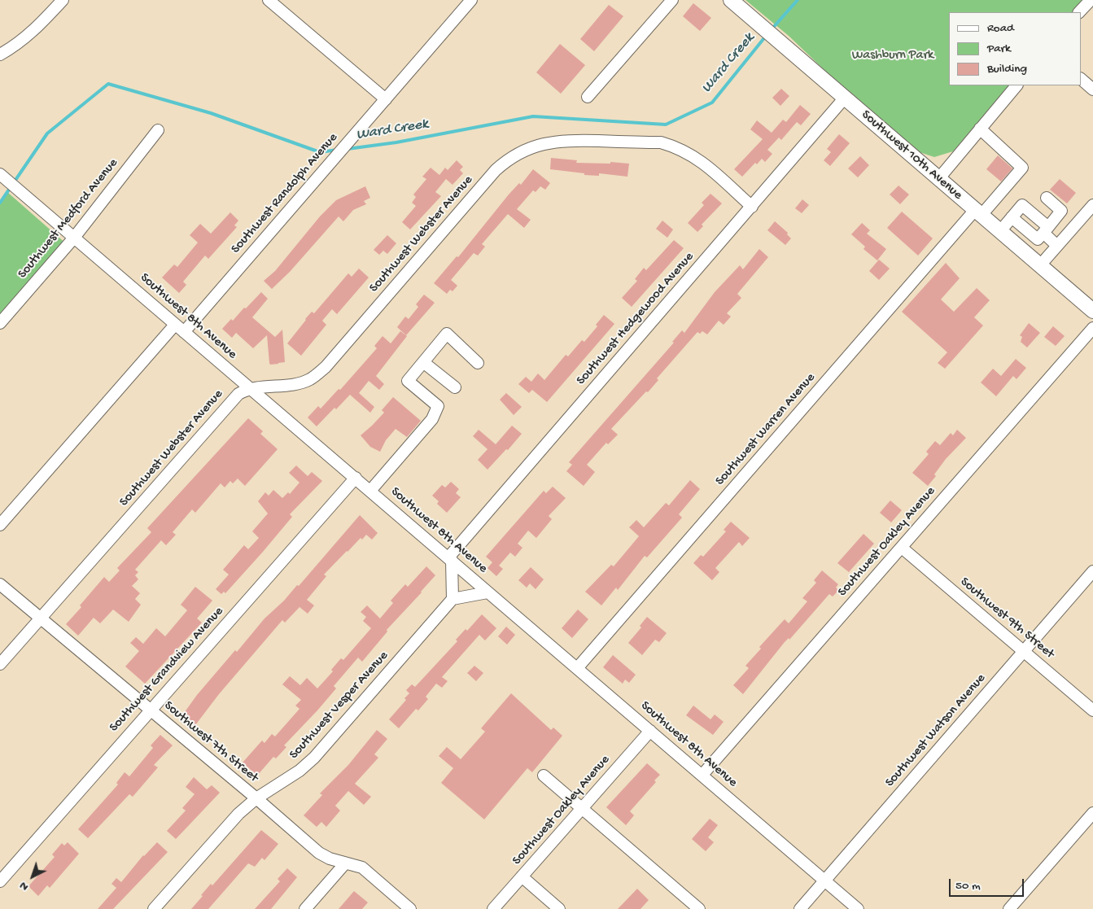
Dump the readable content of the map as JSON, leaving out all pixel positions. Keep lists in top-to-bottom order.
{
  "streets": {
    "main road": ["Southwest 10th Avenue"],
    "street": [
      "Southwest Randolph Avenue",
      "Southwest Medford Avenue",
      "Southwest Webster Avenue",
      "Southwest 8th Avenue",
      "Southwest Hedgewood Avenue",
      "Southwest Warren Avenue",
      "Southwest Oakley Avenue",
      "Southwest 9th Street",
      "Southwest Grandview Avenue",
      "Southwest Vesper Avenue",
      "Southwest Watson Avenue",
      "Southwest 7th Street"
    ]
  },
  "crossings": [
    ["Southwest 10th Avenue", "Southwest Hedgewood Avenue"],
    ["Southwest 10th Avenue", "Southwest Warren Avenue"],
    ["Southwest Randolph Avenue", "Southwest 8th Avenue"],
    ["Southwest Medford Avenue", "Southwest 8th Avenue"],
    ["Southwest Webster Avenue", "Southwest 8th Avenue"],
    ["Southwest Webster Avenue", "Southwest Hedgewood Avenue"],
    ["Southwest Webster Avenue", "Southwest 7th Street"],
    ["Southwest 8th Avenue", "Southwest Hedgewood Avenue"],
    ["Southwest 8th Avenue", "Southwest Warren Avenue"],
    ["Southwest 8th Avenue", "Southwest Oakley Avenue"],
    ["Southwest 8th Avenue", "Southwest Grandview Avenue"],
    ["Southwest 8th Avenue", "Southwest Watson Avenue"],
    ["Southwest Oakley Avenue", "Southwest 9th Street"],
    ["Southwest 9th Street", "Southwest Watson Avenue"],
    ["Southwest Grandview Avenue", "Southwest 7th Street"],
    ["Southwest Vesper Avenue", "Southwest 7th Street"]
  ],
  "water": ["Ward Creek"],
  "parks": ["Washburn Park"],
  "legend": ["Road", "Park", "Building"],
  "scale_bar": "50 m",
  "north": "bottom left"
}
